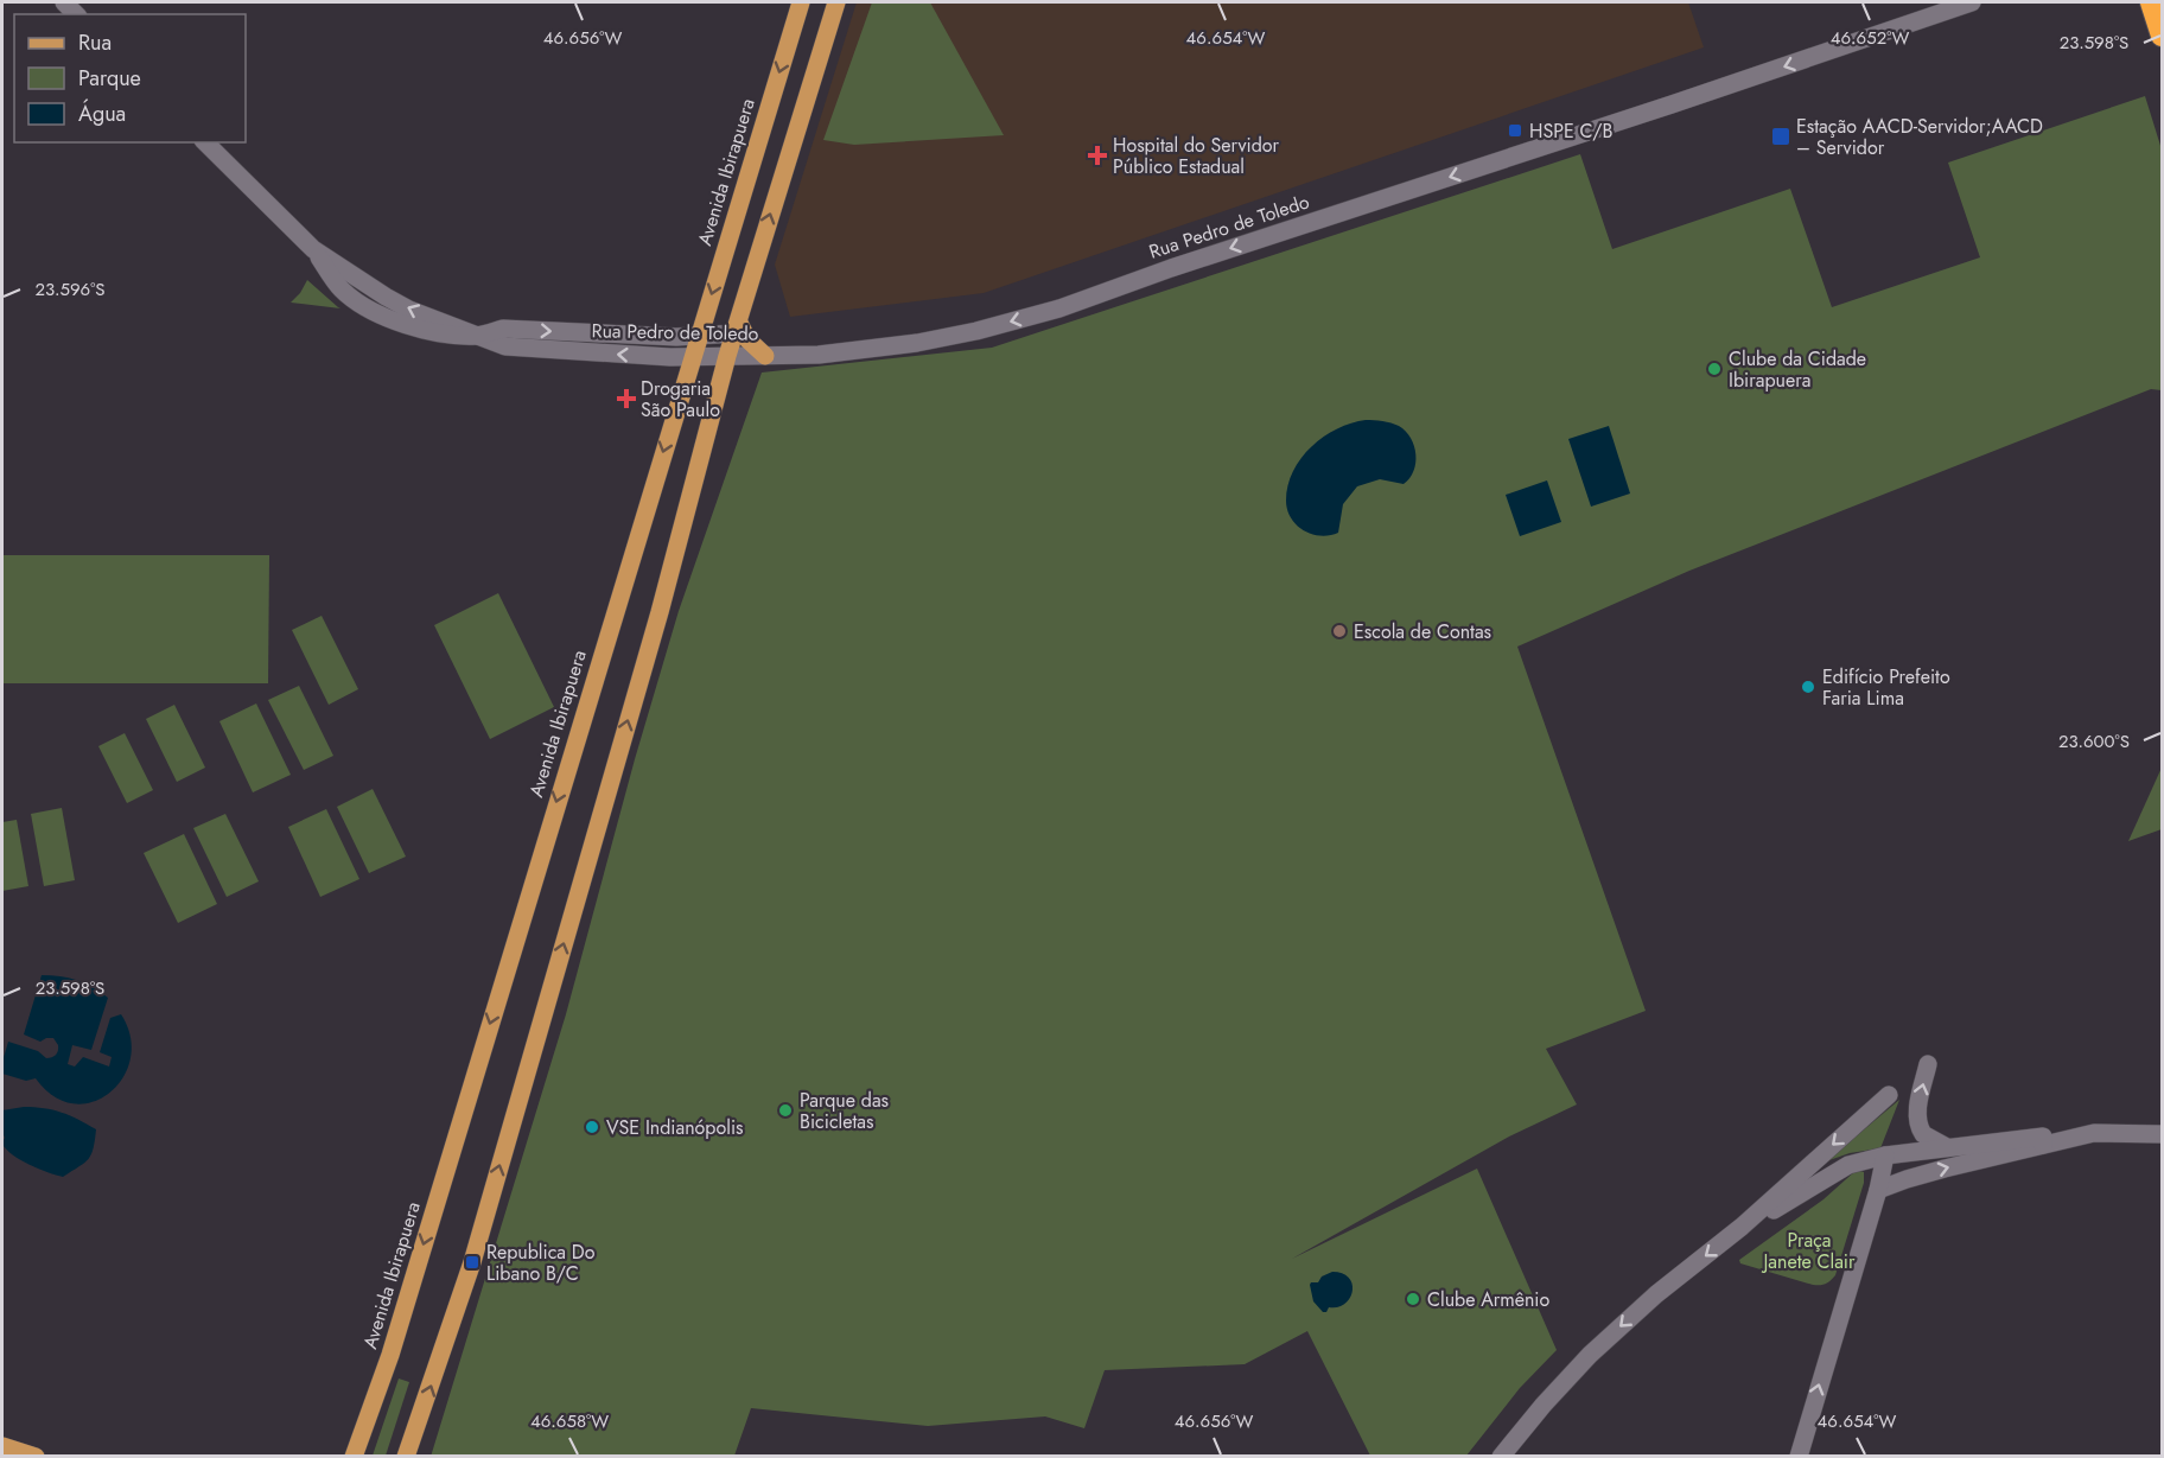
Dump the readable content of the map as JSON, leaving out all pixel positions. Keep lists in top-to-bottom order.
{
  "streets": {
    "main road": ["Avenida Ibirapuera"],
    "street": ["Rua Pedro de Toledo"]
  },
  "crossings": [
    ["Avenida Ibirapuera", "Rua Pedro de Toledo"]
  ],
  "parks": ["Praça Janete Clair"],
  "places": {
    "transit": ["HSPE C/B", "Estação AACD-Servidor;AACD – Servidor", "Republica Do Libano B/C"],
    "health": ["Hospital do Servidor Público Estadual", "Drogaria São Paulo"],
    "other": [
      "Clube da Cidade Ibirapuera",
      "Escola de Contas",
      "Edifício Prefeito Faria Lima",
      "Parque das Bicicletas",
      "VSE Indianópolis",
      "Clube Armênio"
    ]
  },
  "legend": ["Rua", "Parque", "Água"],
  "coordinates": [
    "46.656°W",
    "46.654°W",
    "46.652°W",
    "23.598°S",
    "23.596°S",
    "23.600°S",
    "46.658°W"
  ]
}
